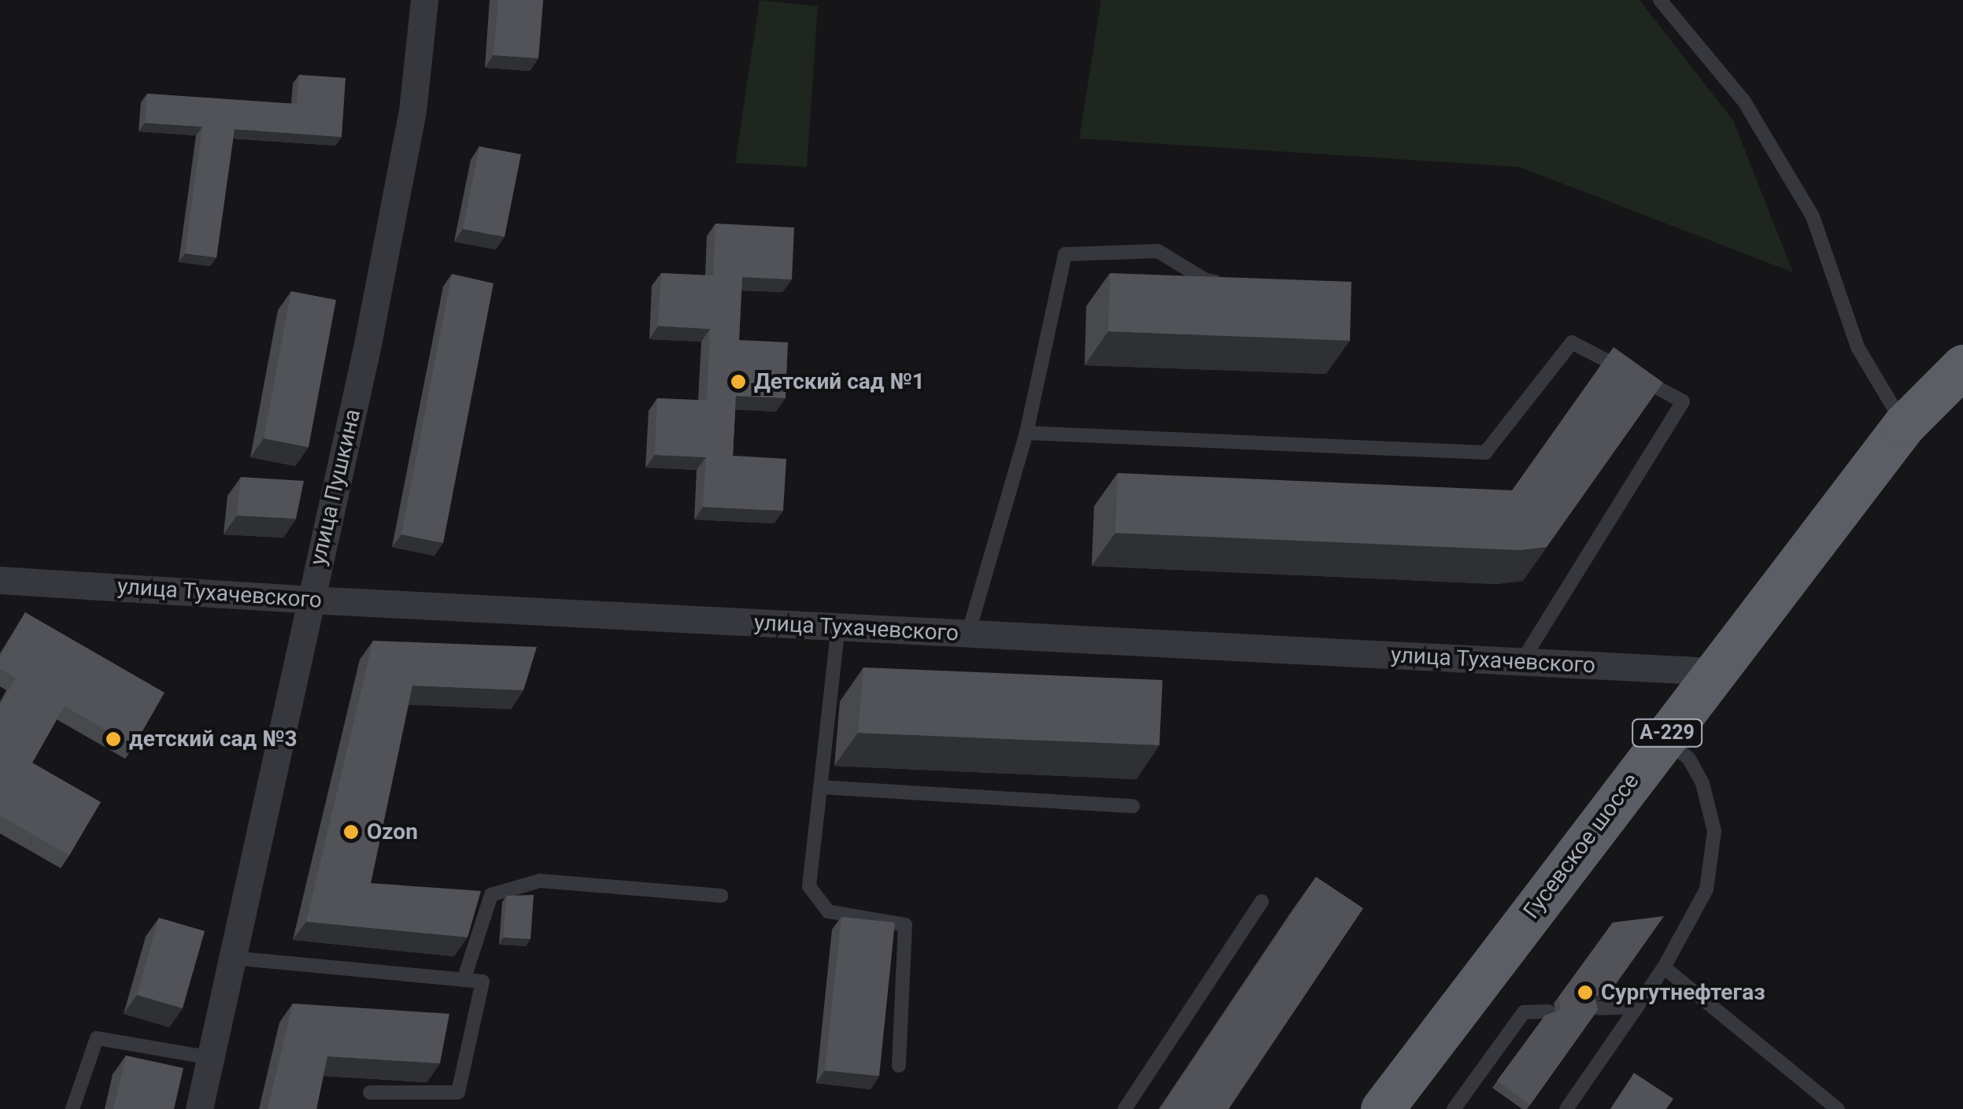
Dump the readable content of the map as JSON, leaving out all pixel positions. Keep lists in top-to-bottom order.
{
  "streets": {
    "highway": ["А-229", "Гусевское шоссе"],
    "street": ["улица Пушкина", "улица Тухачевского"]
  },
  "crossings": [
    ["улица Пушкина", "улица Тухачевского"],
    ["улица Тухачевского", "Гусевское шоссе"]
  ],
  "places": [
    "Детский сад №1",
    "детский сад №3",
    "Ozon",
    "Сургутнефтегаз"
  ]
}
